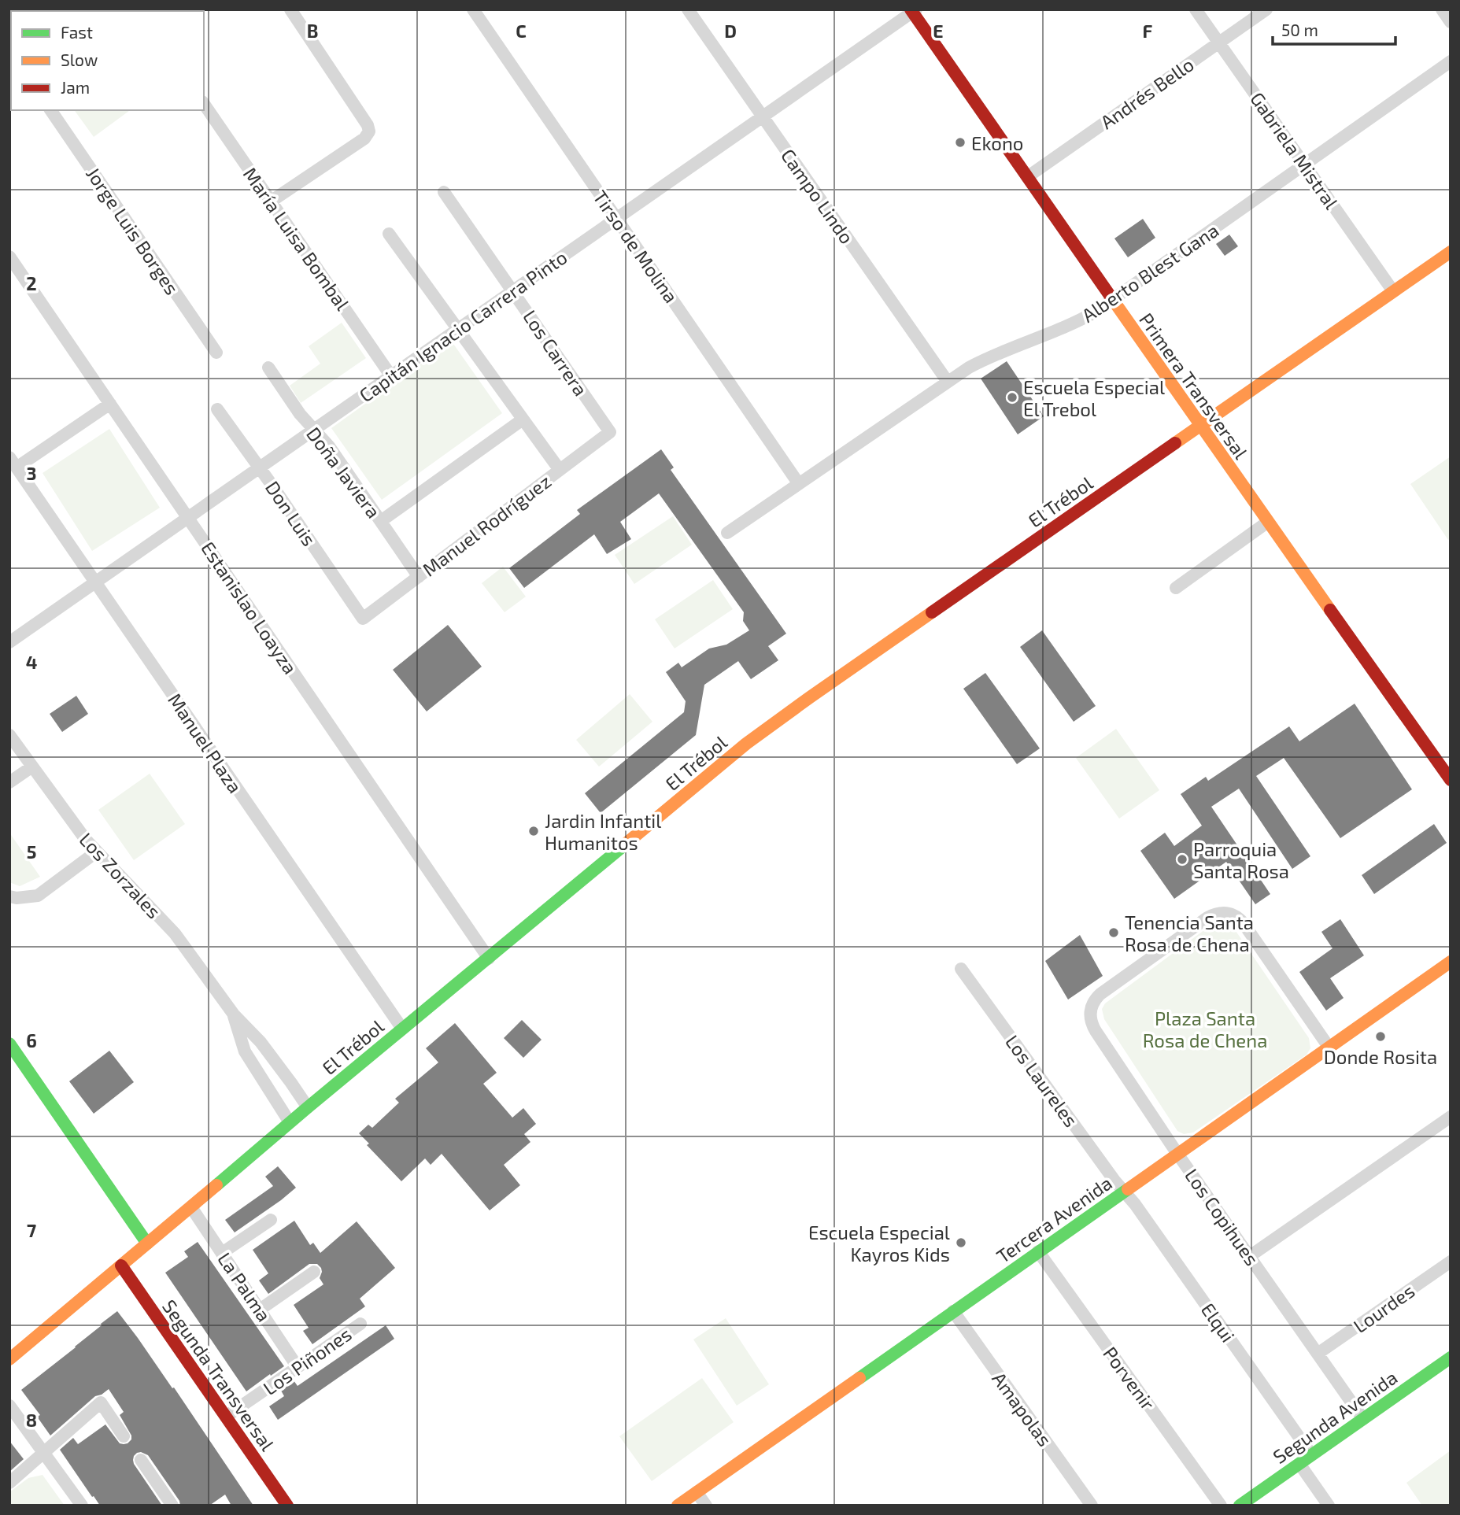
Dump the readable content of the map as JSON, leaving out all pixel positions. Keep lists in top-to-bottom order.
{
  "streets": {
    "main road": [
      "Primera Transversal",
      "El Trébol",
      "Tercera Avenida",
      "Segunda Transversal",
      "Segunda Avenida"
    ],
    "street": [
      "Andrés Bello",
      "Gabriela Mistral",
      "Campo Lindo",
      "Jorge Luis Borges",
      "María Luisa Bombal",
      "Tirso de Molina",
      "Alberto Blest Gana",
      "Capitán Ignacio Carrera Pinto",
      "Los Carrera",
      "Doña Javiera",
      "Don Luis",
      "Manuel Rodríguez",
      "Estanislao Loayza",
      "Manuel Plaza",
      "Los Zorzales",
      "Los Laureles",
      "Los Copihues",
      "La Palma",
      "Lourdes",
      "Elqui",
      "Los Piñones",
      "Porvenir",
      "Amapolas"
    ]
  },
  "crossings": [
    ["Andrés Bello", "Gabriela Mistral"],
    ["Andrés Bello", "Primera Transversal"],
    ["Gabriela Mistral", "Alberto Blest Gana"],
    ["Gabriela Mistral", "El Trébol"],
    ["Campo Lindo", "Alberto Blest Gana"],
    ["Campo Lindo", "Capitán Ignacio Carrera Pinto"],
    ["María Luisa Bombal", "Capitán Ignacio Carrera Pinto"],
    ["Tirso de Molina", "Alberto Blest Gana"],
    ["Tirso de Molina", "Capitán Ignacio Carrera Pinto"],
    ["Alberto Blest Gana", "Primera Transversal"],
    ["Capitán Ignacio Carrera Pinto", "Los Carrera"],
    ["Capitán Ignacio Carrera Pinto", "Primera Transversal"],
    ["Capitán Ignacio Carrera Pinto", "Doña Javiera"],
    ["Capitán Ignacio Carrera Pinto", "Don Luis"],
    ["Capitán Ignacio Carrera Pinto", "Estanislao Loayza"],
    ["Capitán Ignacio Carrera Pinto", "Manuel Plaza"],
    ["Los Carrera", "Manuel Rodríguez"],
    ["Primera Transversal", "El Trébol"],
    ["Doña Javiera", "Manuel Rodríguez"],
    ["El Trébol", "Estanislao Loayza"],
    ["El Trébol", "Manuel Plaza"],
    ["El Trébol", "Los Zorzales"],
    ["El Trébol", "La Palma"],
    ["El Trébol", "Segunda Transversal"],
    ["Don Luis", "Manuel Rodríguez"],
    ["Los Laureles", "Tercera Avenida"],
    ["Los Laureles", "Elqui"],
    ["Los Copihues", "Tercera Avenida"],
    ["Los Copihues", "Lourdes"],
    ["Los Copihues", "Segunda Avenida"],
    ["Tercera Avenida", "Elqui"],
    ["Tercera Avenida", "Porvenir"],
    ["Tercera Avenida", "Amapolas"],
    ["La Palma", "Los Piñones"],
    ["Elqui", "Segunda Avenida"],
    ["Los Piñones", "Segunda Transversal"]
  ],
  "parks": ["Plaza Santa Rosa de Chena"],
  "places": [
    "Ekono",
    "Escuela Especial El Trebol",
    "Jardin Infantil Humanitos",
    "Parroquia Santa Rosa",
    "Tenencia Santa Rosa de Chena",
    "Donde Rosita",
    "Escuela Especial Kayros Kids"
  ],
  "legend": ["Fast", "Slow", "Jam"],
  "scale_bar": "50 m",
  "grid": {
    "columns": [
      "B",
      "C",
      "D",
      "E",
      "F"
    ],
    "rows": [
      "2",
      "3",
      "4",
      "5",
      "6",
      "7",
      "8"
    ]
  }
}
